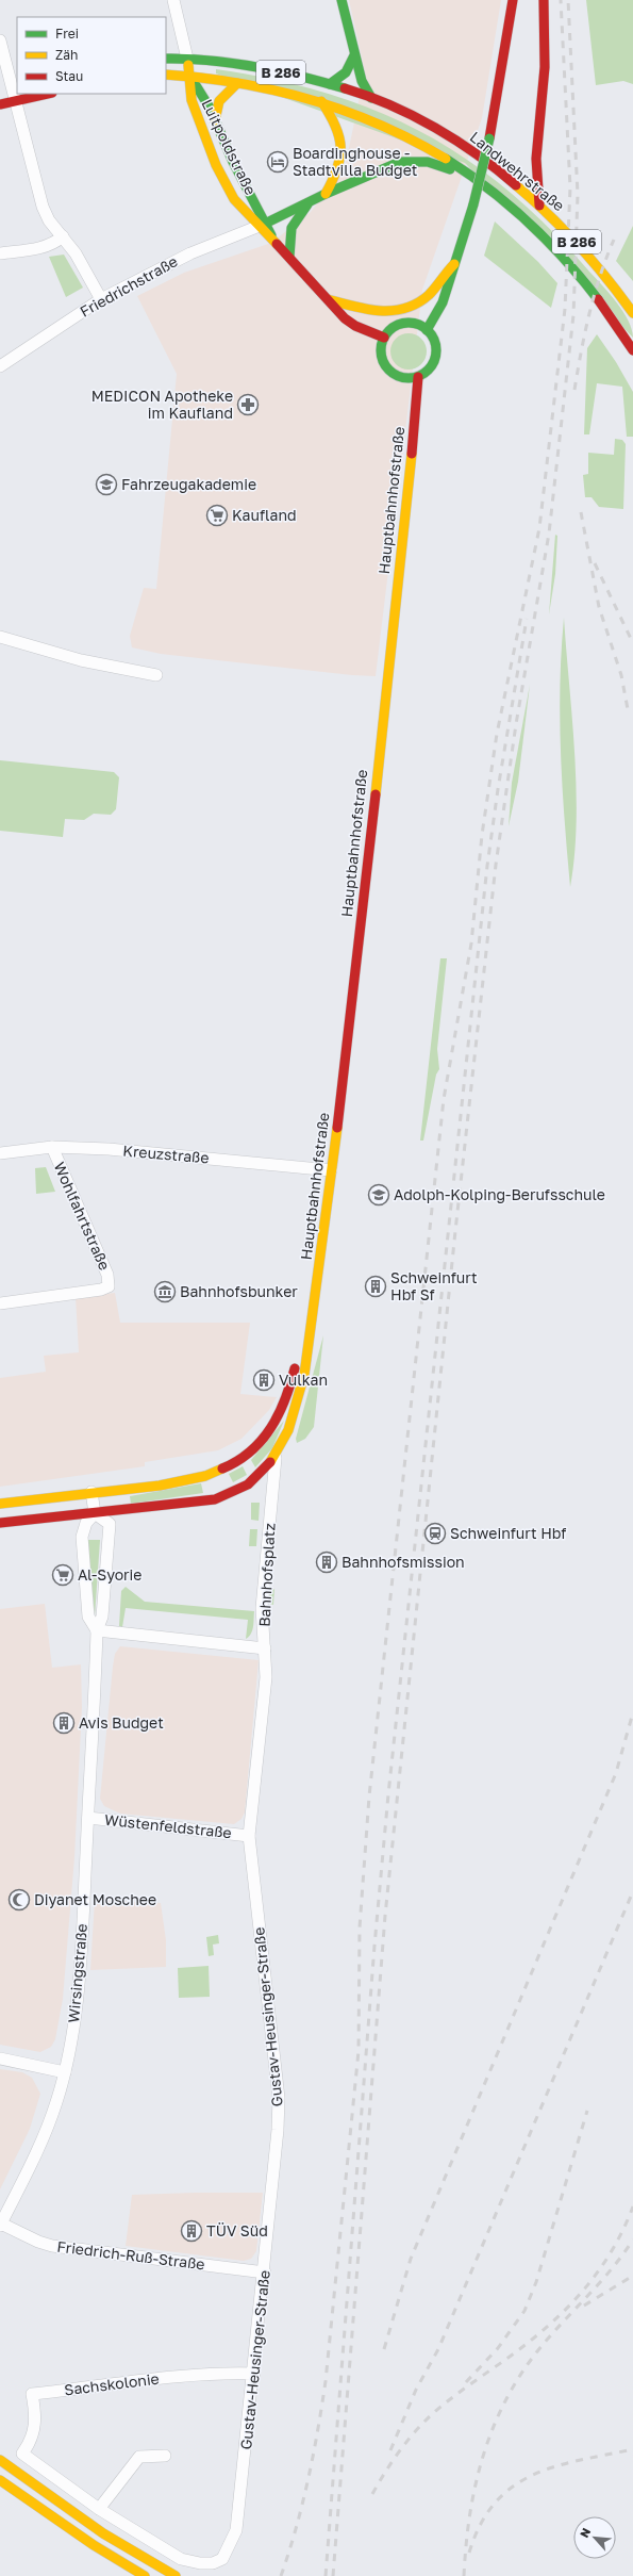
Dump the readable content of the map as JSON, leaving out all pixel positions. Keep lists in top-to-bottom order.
{
  "streets": {
    "street": [
      "B 286",
      "Luitpoldstraße",
      "Landwehrstraße",
      "Friedrichstraße",
      "Hauptbahnhofstraße",
      "Kreuzstraße",
      "Wohlfahrtstraße",
      "Bahnhofsplatz",
      "Wüstenfeldstraße",
      "Wirsingstraße",
      "Gustav-Heusinger-Straße",
      "Friedrich-Ruß-Straße",
      "Sachskolonie"
    ]
  },
  "crossings": [
    ["B 286", "Luitpoldstraße"],
    ["B 286", "Friedrichstraße"],
    ["Luitpoldstraße", "Landwehrstraße"],
    ["Luitpoldstraße", "Friedrichstraße"],
    ["Luitpoldstraße", "Hauptbahnhofstraße"],
    ["Hauptbahnhofstraße", "Kreuzstraße"],
    ["Hauptbahnhofstraße", "Bahnhofsplatz"],
    ["Kreuzstraße", "Wohlfahrtstraße"],
    ["Bahnhofsplatz", "Wirsingstraße"],
    ["Bahnhofsplatz", "Gustav-Heusinger-Straße"],
    ["Wüstenfeldstraße", "Wirsingstraße"],
    ["Wüstenfeldstraße", "Gustav-Heusinger-Straße"],
    ["Wirsingstraße", "Friedrich-Ruß-Straße"],
    ["Gustav-Heusinger-Straße", "Friedrich-Ruß-Straße"],
    ["Gustav-Heusinger-Straße", "Sachskolonie"]
  ],
  "places": {
    "hotel": ["Boardinghouse - Stadtvilla Budget"],
    "pharmacy": ["MEDICON Apotheke im Kaufland"],
    "school or university": ["Fahrzeugakademie", "Adolph-Kolping-Berufsschule"],
    "supermarket": ["Kaufland", "Al-Syorie"],
    "building": [
      "Schweinfurt Hbf Sf",
      "Vulkan",
      "Bahnhofsmission",
      "Avis Budget",
      "TÜV Süd"
    ],
    "museum": ["Bahnhofsbunker"],
    "station": ["Schweinfurt Hbf"],
    "mosque": ["Diyanet Moschee"]
  },
  "legend": ["Frei", "Zäh", "Stau"],
  "north": "top left"
}
